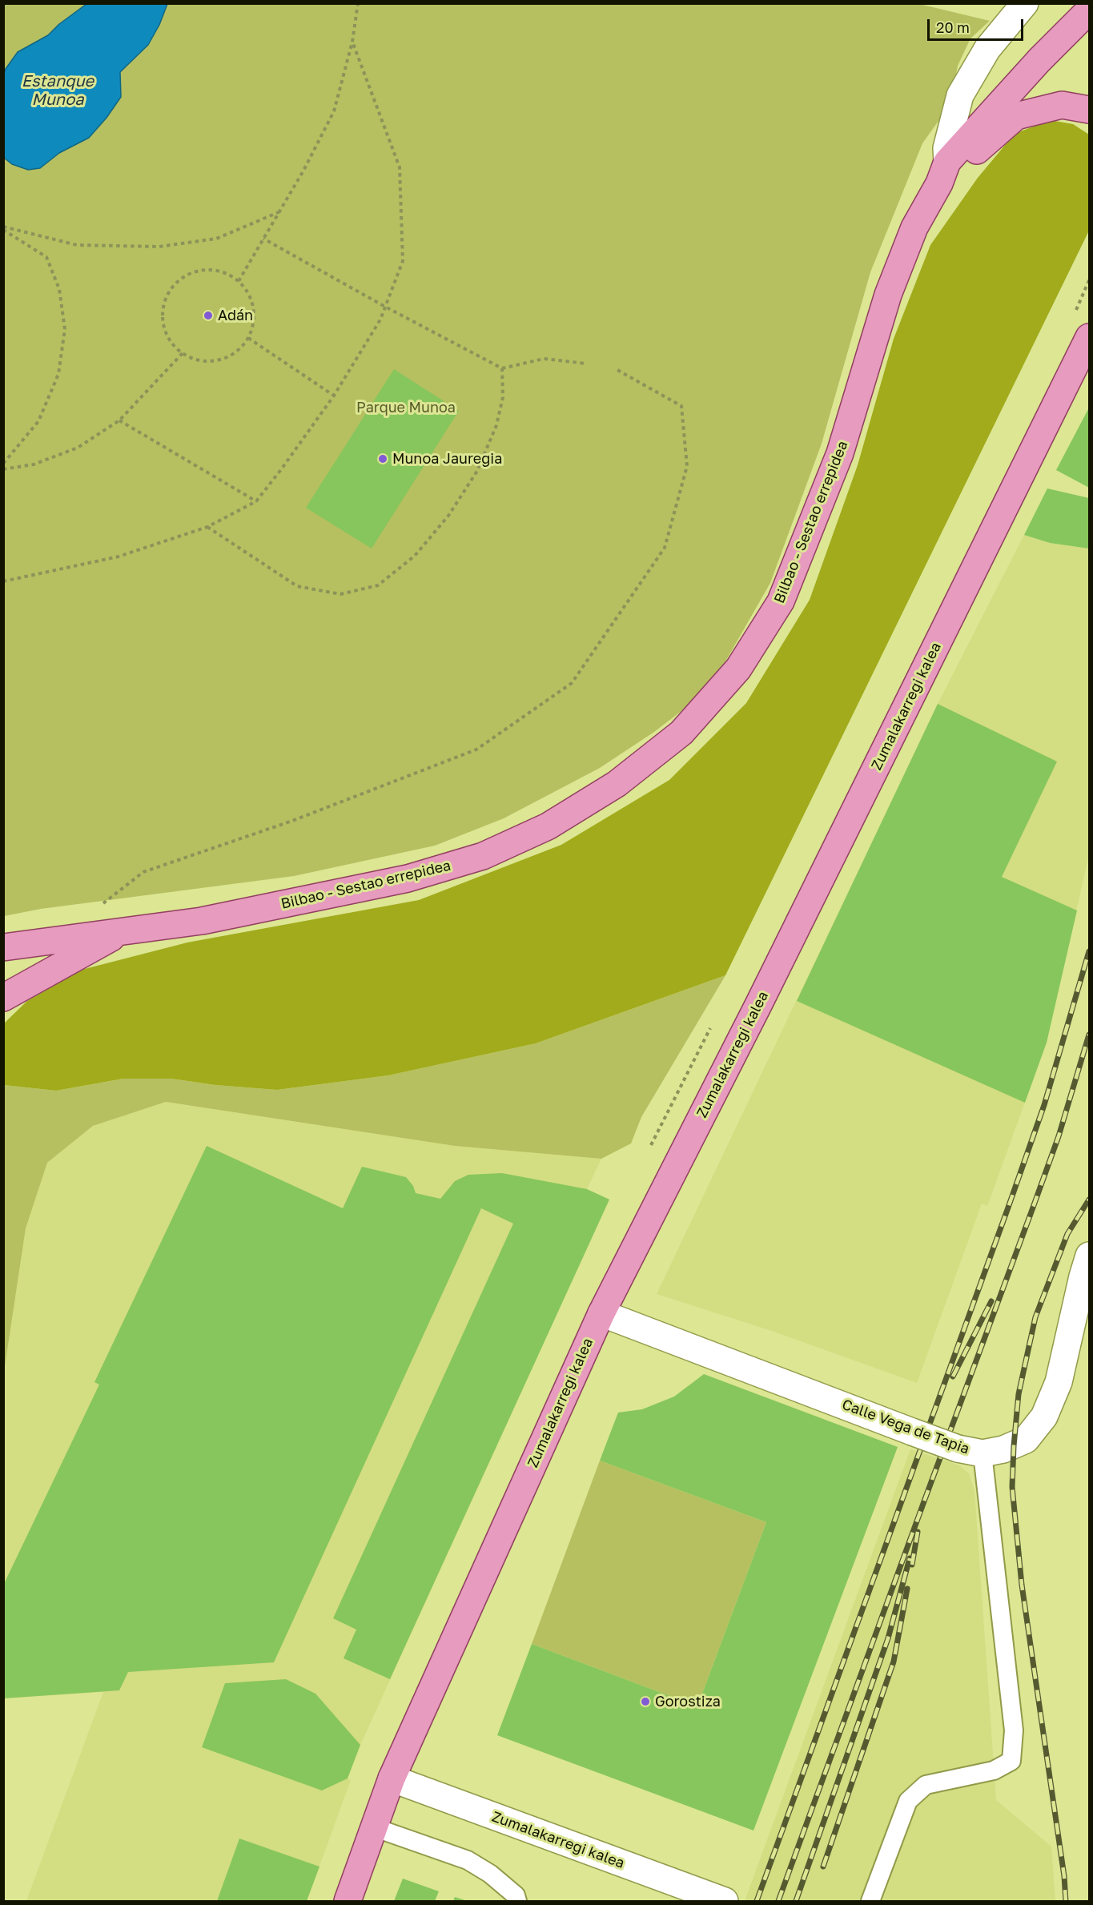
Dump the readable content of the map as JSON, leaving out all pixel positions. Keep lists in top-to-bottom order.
{
  "streets": {
    "main road": ["Bilbao - Sestao errepidea", "Zumalakarregi kalea"],
    "street": ["Calle Vega de Tapia"]
  },
  "crossings": [
    ["Zumalakarregi kalea", "Calle Vega de Tapia"]
  ],
  "water": ["Estanque Munoa"],
  "parks": ["Parque Munoa"],
  "places": ["Adán", "Munoa Jauregia", "Gorostiza"],
  "scale_bar": "20 m"
}
